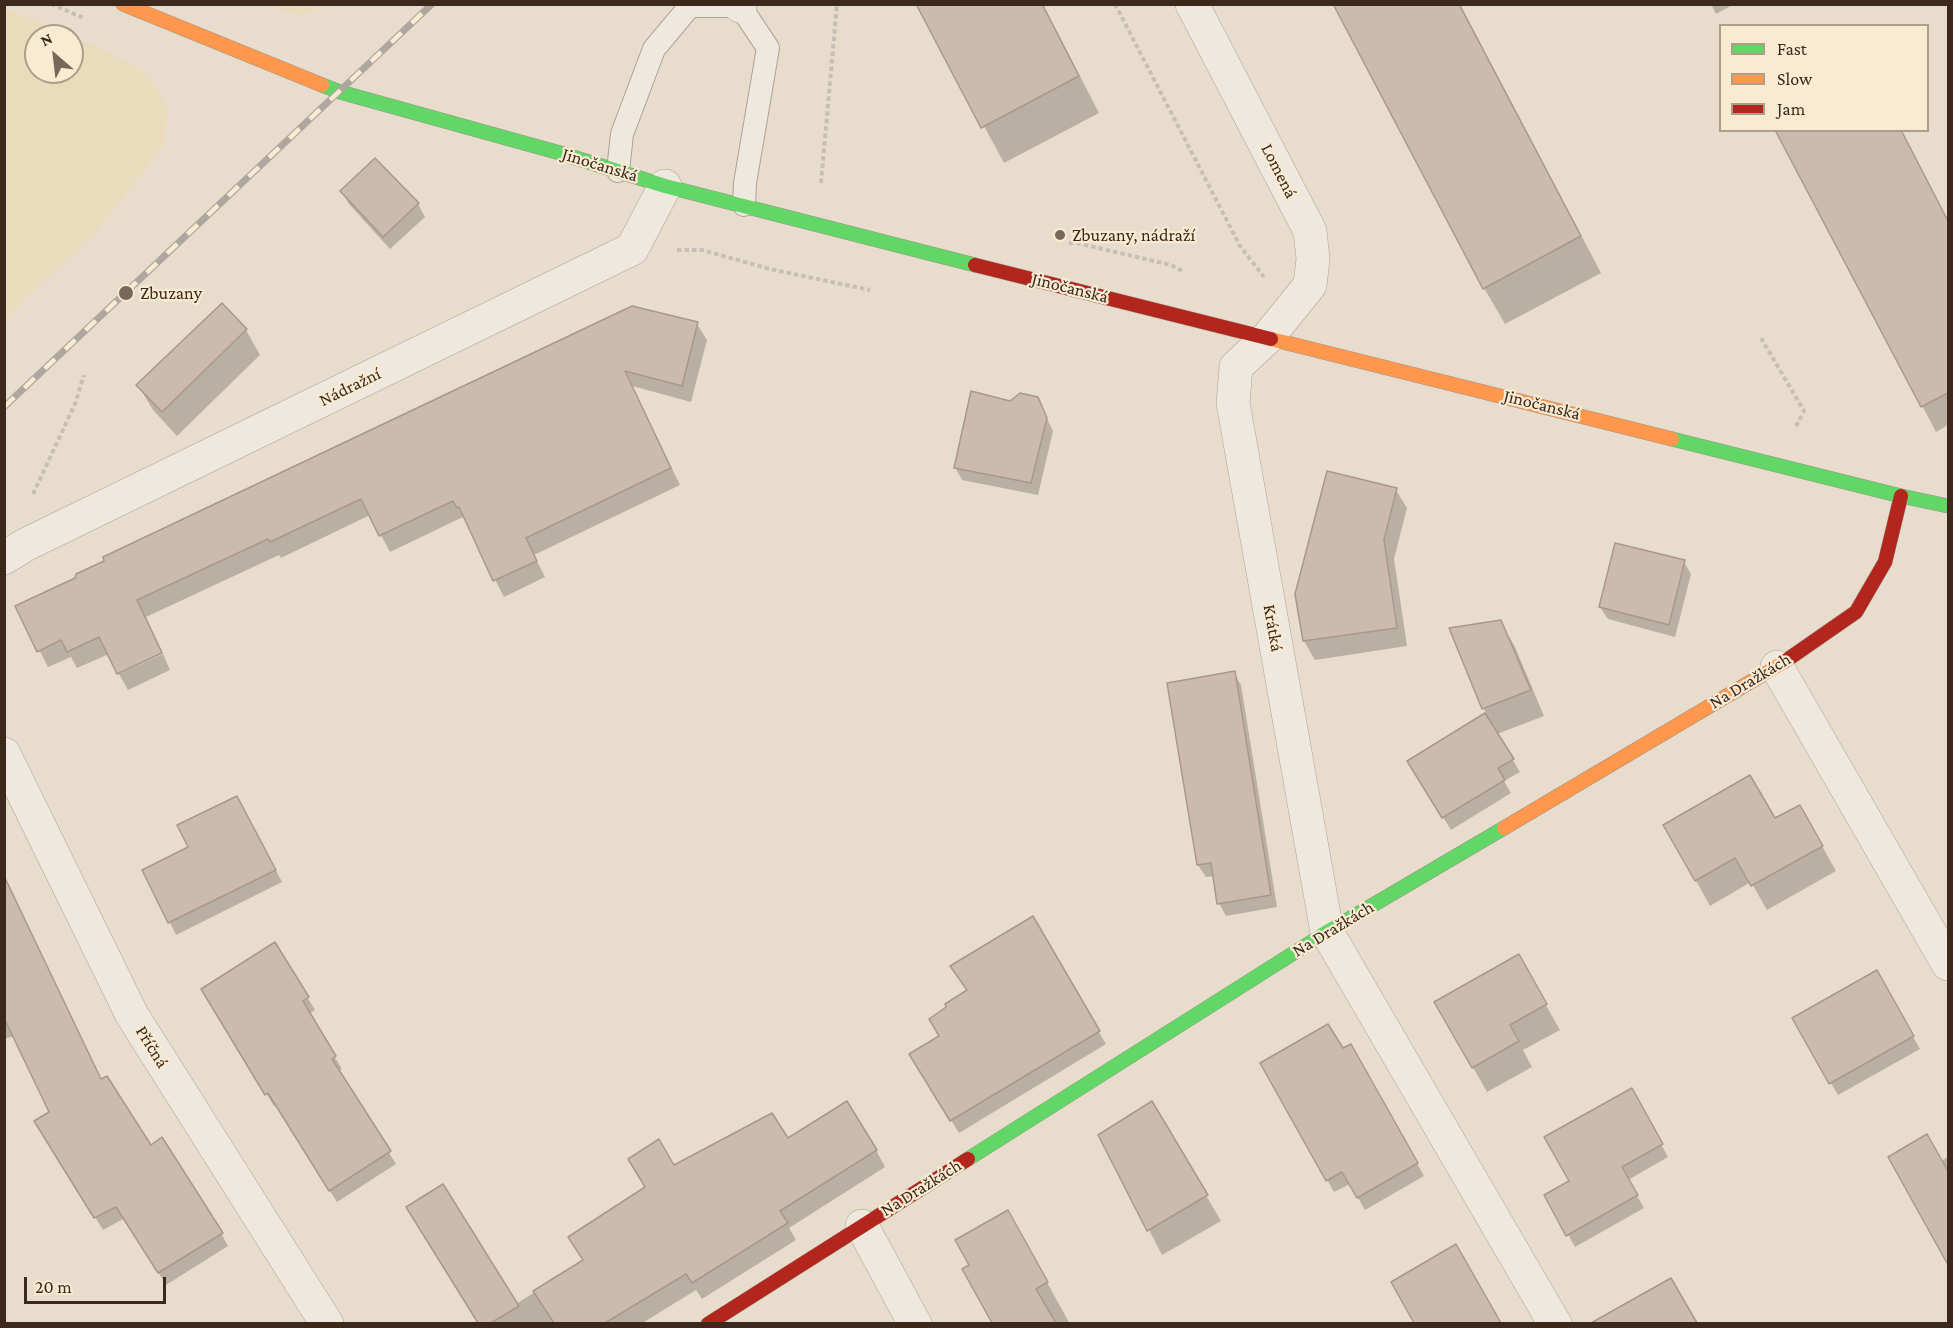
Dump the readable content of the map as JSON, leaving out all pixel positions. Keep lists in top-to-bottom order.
{
  "streets": {
    "street": [
      "Jinočanská",
      "Lomená",
      "Nádražní",
      "Krátká",
      "Na Dražkách",
      "Příčná"
    ]
  },
  "crossings": [
    ["Jinočanská", "Lomená"],
    ["Jinočanská", "Krátká"],
    ["Jinočanská", "Na Dražkách"],
    ["Lomená", "Krátká"],
    ["Krátká", "Na Dražkách"]
  ],
  "places": ["Zbuzany, nádraží", "Zbuzany"],
  "legend": ["Fast", "Slow", "Jam"],
  "scale_bar": "20 m",
  "north": "top left"
}
